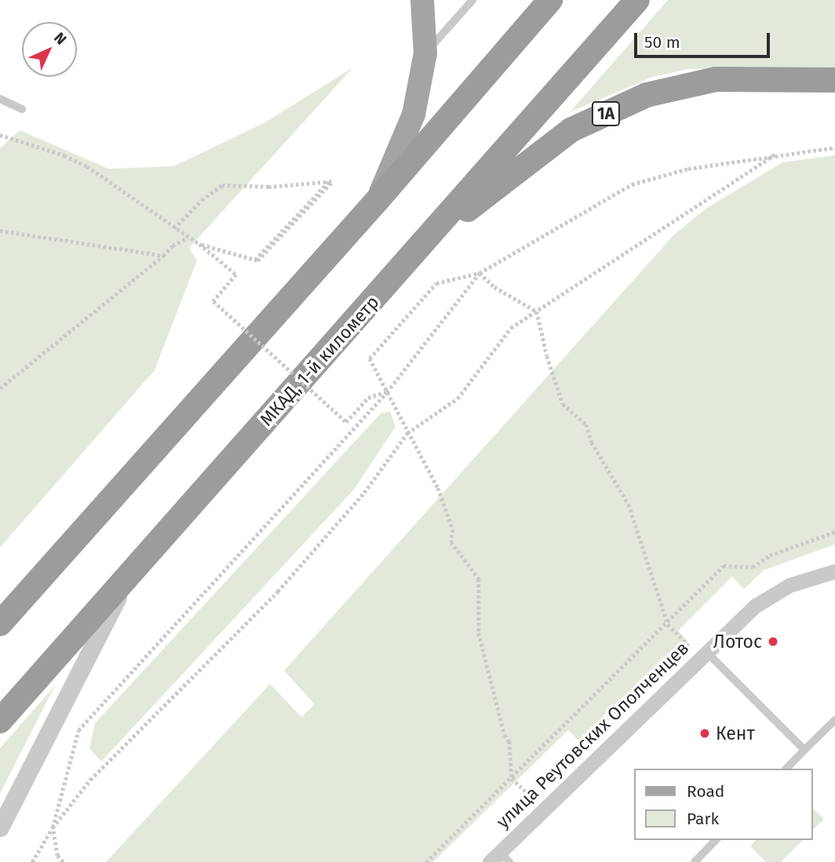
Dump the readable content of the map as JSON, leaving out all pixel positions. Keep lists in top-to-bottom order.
{
  "streets": {
    "highway": ["1A", "МКАД, 1-й километр"],
    "street": ["улица Реутовских Ополченцев"]
  },
  "crossings": [
    ["1A", "МКАД, 1-й километр"]
  ],
  "places": ["Лотос", "Кент"],
  "legend": ["Road", "Park"],
  "scale_bar": "50 m",
  "north": "top right"
}
